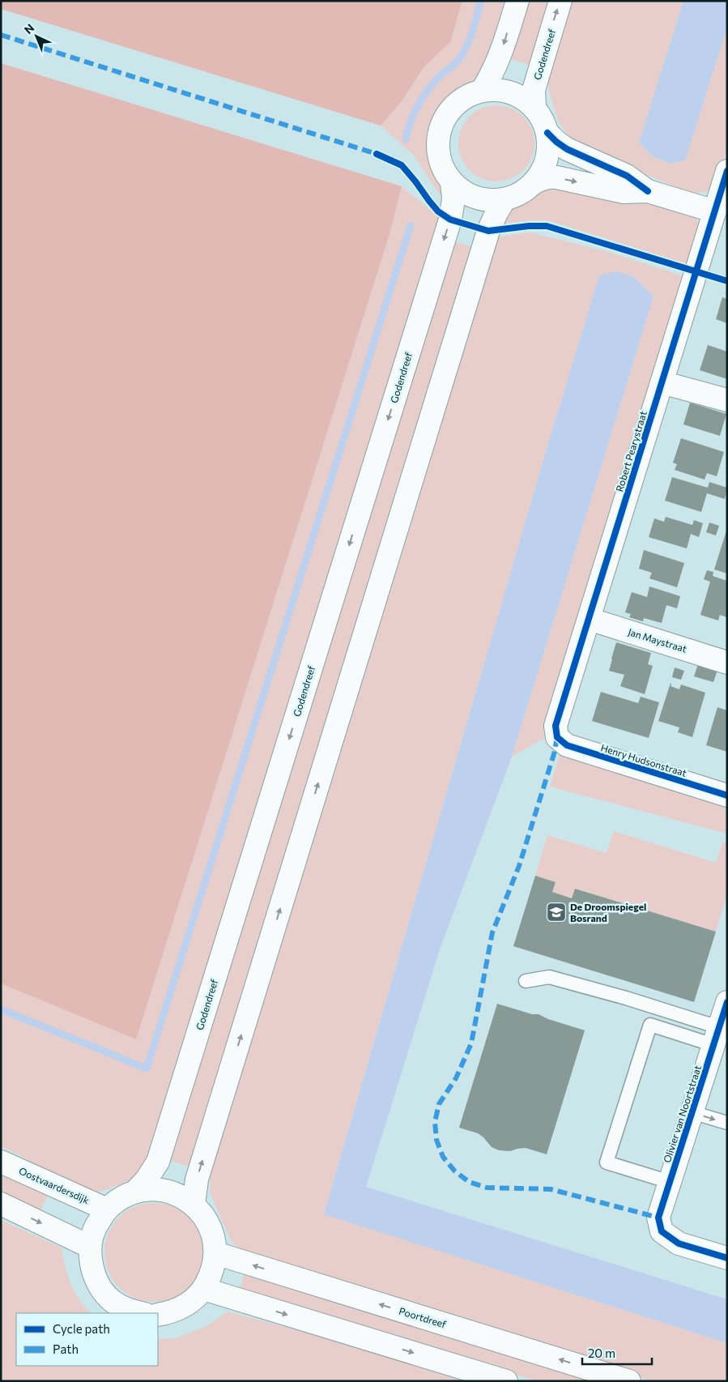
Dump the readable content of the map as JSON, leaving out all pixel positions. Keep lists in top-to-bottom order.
{
  "streets": {
    "main road": [
      "Godendreef",
      "Robert Pearystraat",
      "Jan Maystraat",
      "Henry Hudsonstraat",
      "Olivier van Noortstraat",
      "Oostvaardersdijk",
      "Poortdreef"
    ]
  },
  "crossings": [
    ["Robert Pearystraat", "Jan Maystraat"],
    ["Robert Pearystraat", "Henry Hudsonstraat"]
  ],
  "places": {
    "school or university": ["De Droomspiegel Bosrand"]
  },
  "legend": ["Cycle path", "Path"],
  "scale_bar": "20 m",
  "north": "top left"
}
